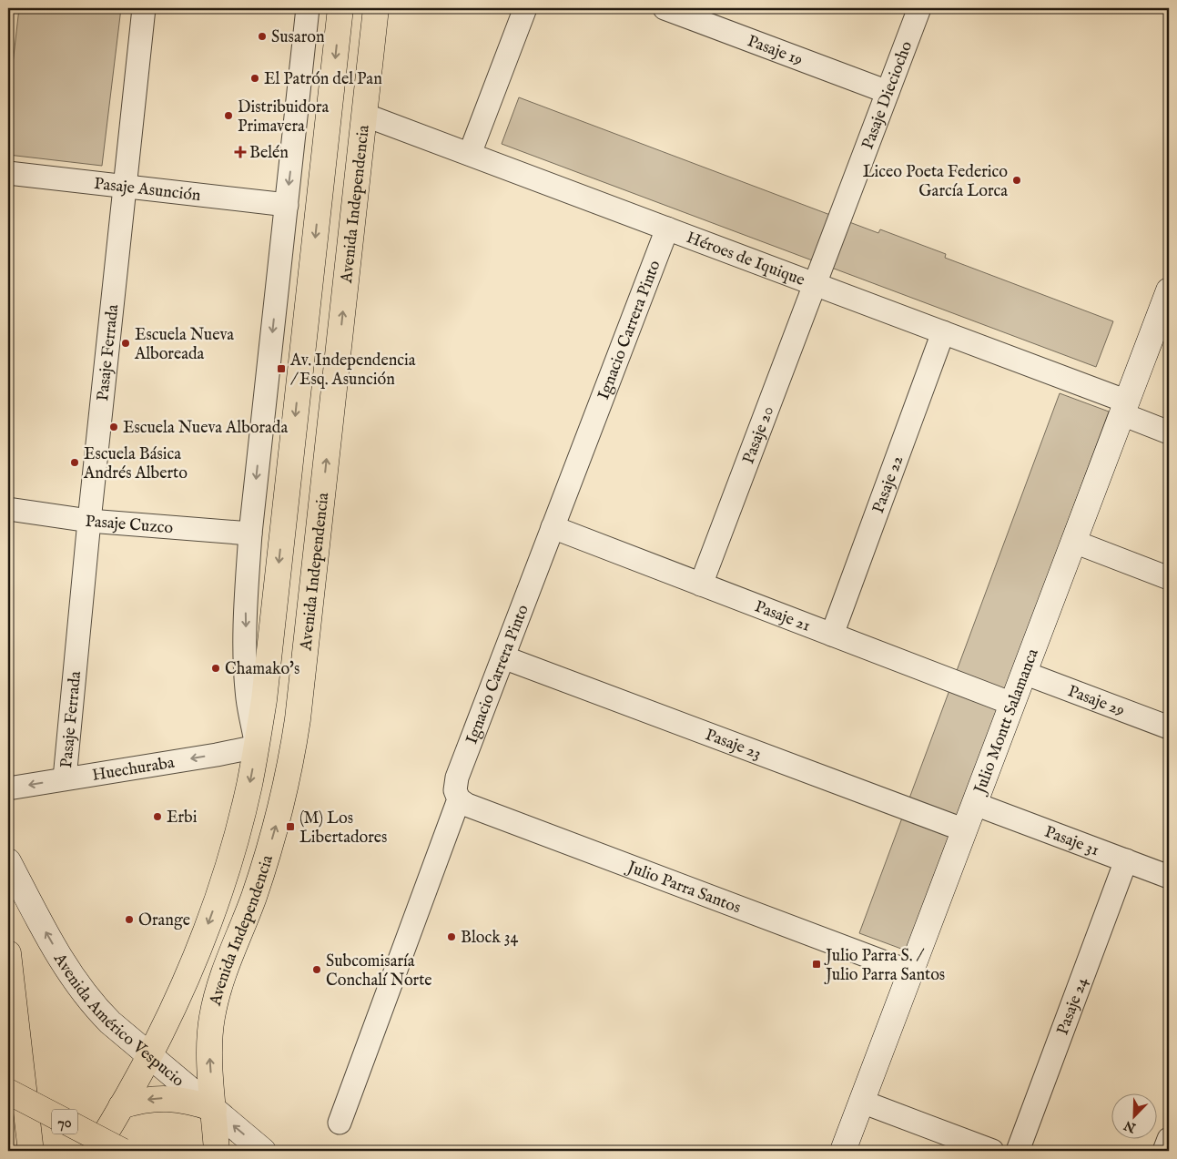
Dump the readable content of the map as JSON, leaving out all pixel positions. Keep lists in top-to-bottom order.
{
  "streets": {
    "main road": ["Avenida Independencia", "70"],
    "street": [
      "Pasaje 19",
      "Pasaje Dieciocho",
      "Pasaje Asunción",
      "Héroes de Iquique",
      "Ignacio Carrera Pinto",
      "Pasaje Ferrada",
      "Pasaje 20",
      "Pasaje 22",
      "Pasaje Cuzco",
      "Pasaje 21",
      "Pasaje 29",
      "Julio Montt Salamanca",
      "Pasaje 23",
      "Huechuraba",
      "Pasaje 31",
      "Julio Parra Santos",
      "Pasaje 24",
      "Avenida Américo Vespucio"
    ]
  },
  "crossings": [
    ["Pasaje 19", "Pasaje Dieciocho"],
    ["Pasaje Dieciocho", "Héroes de Iquique"],
    ["Pasaje Dieciocho", "Pasaje 20"],
    ["Pasaje Asunción", "Avenida Independencia"],
    ["Pasaje Asunción", "Pasaje Ferrada"],
    ["Avenida Independencia", "Héroes de Iquique"],
    ["Avenida Independencia", "Pasaje Cuzco"],
    ["Avenida Independencia", "Huechuraba"],
    ["Avenida Independencia", "Avenida Américo Vespucio"],
    ["Héroes de Iquique", "Ignacio Carrera Pinto"],
    ["Héroes de Iquique", "Pasaje 20"],
    ["Héroes de Iquique", "Pasaje 22"],
    ["Héroes de Iquique", "Julio Montt Salamanca"],
    ["Ignacio Carrera Pinto", "Pasaje 21"],
    ["Ignacio Carrera Pinto", "Pasaje 23"],
    ["Ignacio Carrera Pinto", "Julio Parra Santos"],
    ["Pasaje Ferrada", "Pasaje Cuzco"],
    ["Pasaje Ferrada", "Huechuraba"],
    ["Pasaje 20", "Pasaje 21"],
    ["Pasaje 22", "Pasaje 21"],
    ["Pasaje 21", "Julio Montt Salamanca"],
    ["Pasaje 29", "Julio Montt Salamanca"],
    ["Julio Montt Salamanca", "Pasaje 23"],
    ["Julio Montt Salamanca", "Pasaje 31"],
    ["Julio Montt Salamanca", "Julio Parra Santos"],
    ["Pasaje 31", "Pasaje 24"]
  ],
  "one_way": ["Huechuraba", "Avenida Américo Vespucio"],
  "places": {
    "other": [
      "Susaron",
      "El Patrón del Pan",
      "Distribuidora Primavera",
      "Liceo Poeta Federico García Lorca",
      "Escuela Nueva Alboreada",
      "Escuela Nueva Alborada",
      "Escuela Básica Andrés Alberto",
      "Chamako's",
      "Erbi",
      "Orange",
      "Block 34",
      "Subcomisaría Conchalí Norte"
    ],
    "health": ["Belén"],
    "transit": ["Av. Independencia / Esq. Asunción", "(M) Los Libertadores", "Julio Parra S. / Julio Parra Santos"]
  },
  "north": "bottom left"
}
